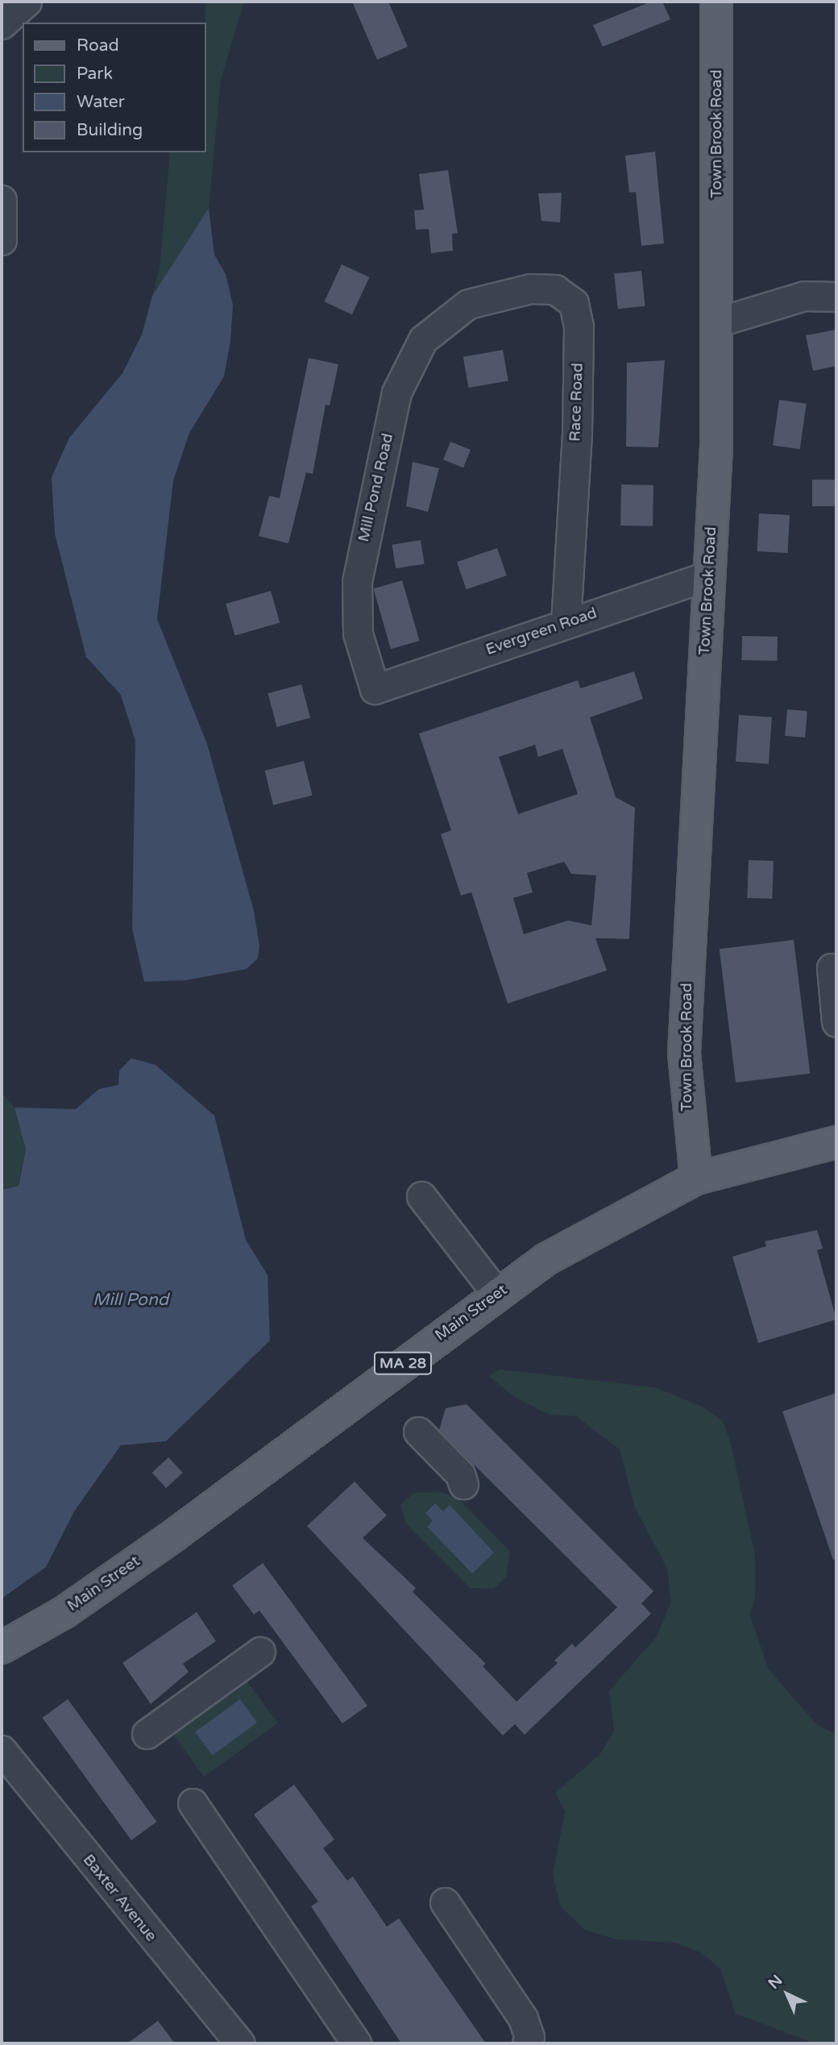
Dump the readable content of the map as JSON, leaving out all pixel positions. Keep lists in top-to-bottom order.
{
  "streets": {
    "main road": ["Town Brook Road", "Main Street", "MA 28"],
    "street": [
      "Race Road",
      "Mill Pond Road",
      "Evergreen Road",
      "Baxter Avenue"
    ]
  },
  "crossings": [
    ["Town Brook Road", "Evergreen Road"],
    ["Town Brook Road", "Main Street"],
    ["Race Road", "Mill Pond Road"],
    ["Race Road", "Evergreen Road"],
    ["Mill Pond Road", "Evergreen Road"]
  ],
  "water": ["Mill Pond"],
  "legend": [
    "Road",
    "Park",
    "Water",
    "Building"
  ],
  "north": "top left"
}
